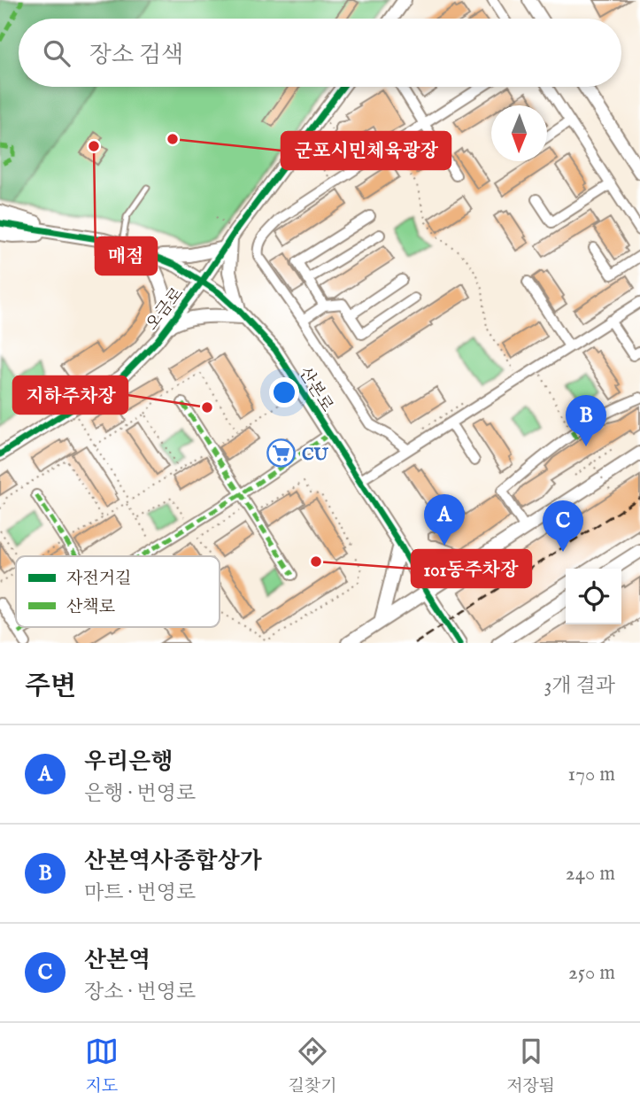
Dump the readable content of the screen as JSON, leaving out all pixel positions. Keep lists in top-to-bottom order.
{
  "streets": {
    "street": ["오금로", "산본로"]
  },
  "crossings": [
    ["오금로", "산본로"]
  ],
  "places": {
    "other": [
      "군포시민체육광장",
      "매점",
      "지하주차장",
      "101동주차장"
    ],
    "supermarket": ["CU"]
  },
  "legend": ["자전거길", "산책로"],
  "north": "bottom",
  "page": {
    "search": "장소 검색",
    "pins": ["B", "A", "C"],
    "heading": ["주변", "3개 결과"],
    "list": [
      {
        "mark": "A",
        "name": "우리은행",
        "note": "은행 · 번영로",
        "value": "170 m"
      },
      {
        "mark": "B",
        "name": "산본역사종합상가",
        "note": "마트 · 번영로",
        "value": "240 m"
      },
      {
        "mark": "C",
        "name": "산본역",
        "note": "장소 · 번영로",
        "value": "250 m"
      }
    ],
    "nav": ["지도", "길찾기", "저장됨"]
  }
}
